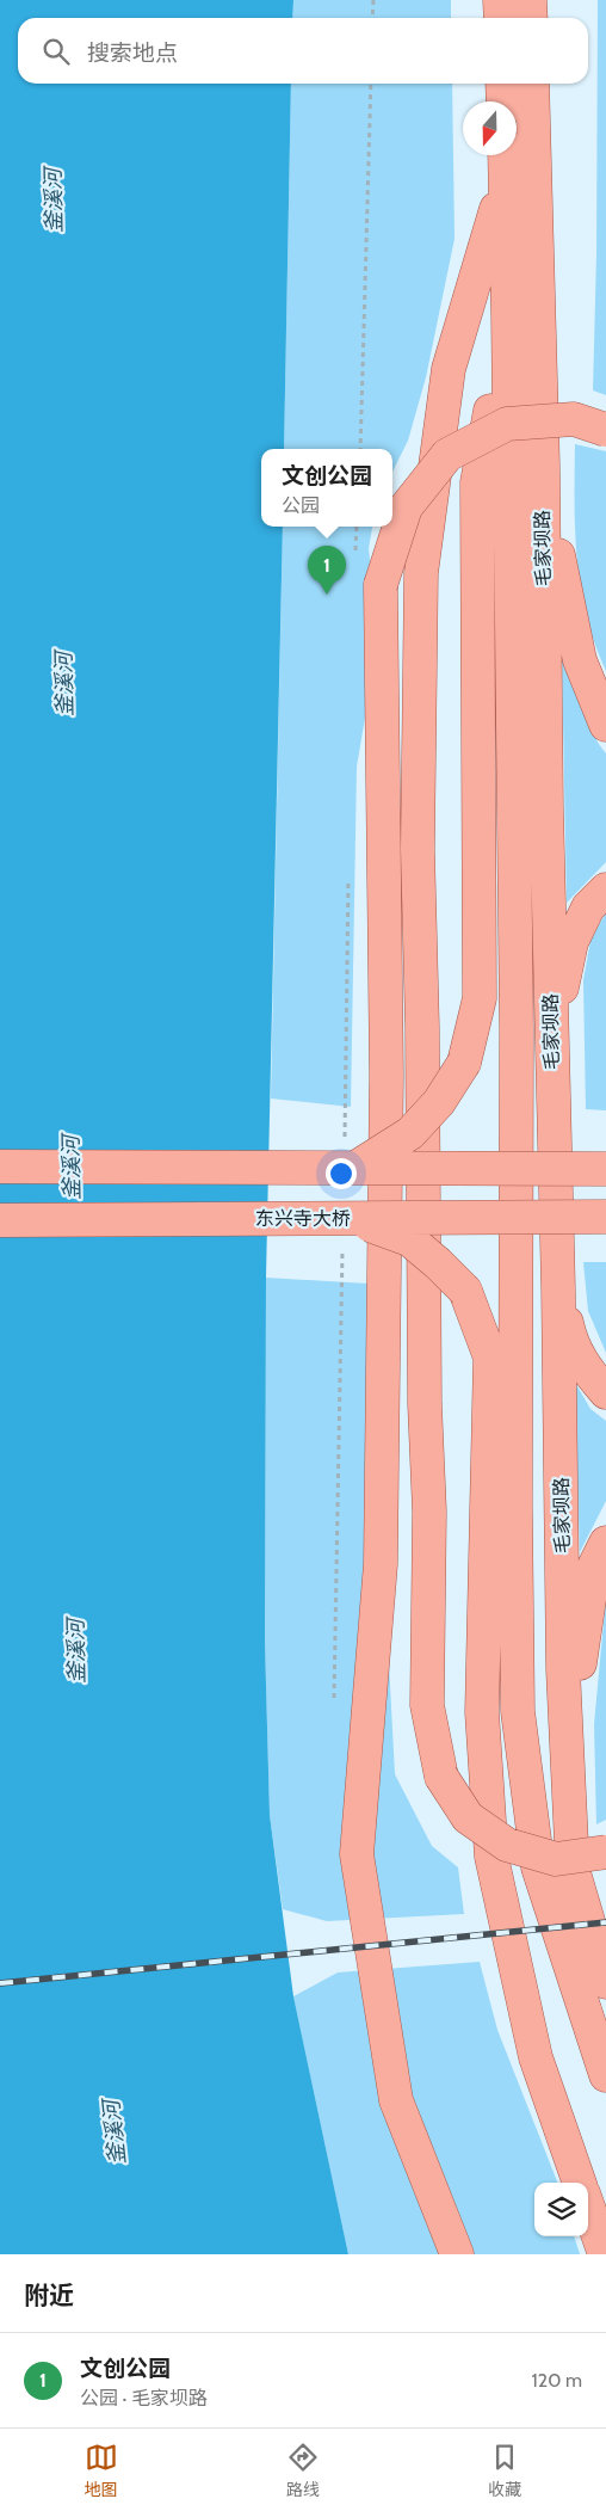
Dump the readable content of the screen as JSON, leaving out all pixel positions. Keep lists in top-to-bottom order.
{
  "streets": {
    "main road": ["毛家坝路", "东兴寺大桥"]
  },
  "water": ["釜溪河"],
  "north": "bottom",
  "page": {
    "search": "搜索地点",
    "popup": ["文创公园", "公园"],
    "pins": "1",
    "heading": "附近",
    "list": [
      {
        "mark": "1",
        "name": "文创公园",
        "note": "公园 · 毛家坝路",
        "value": "120 m"
      }
    ],
    "nav": ["地图", "路线", "收藏"]
  }
}
